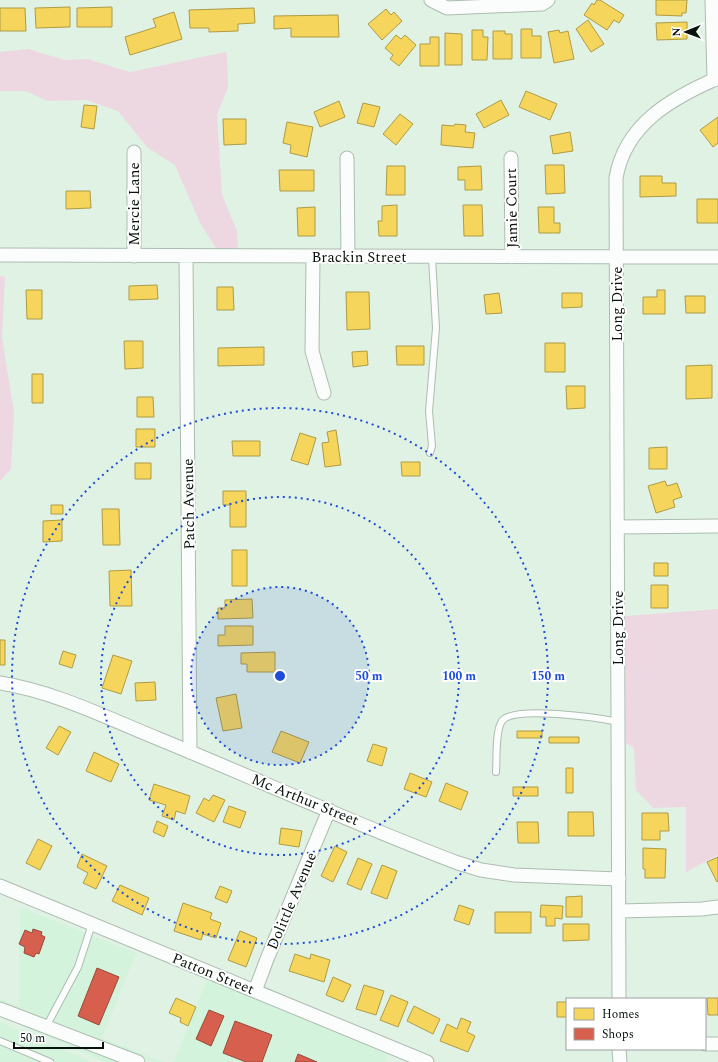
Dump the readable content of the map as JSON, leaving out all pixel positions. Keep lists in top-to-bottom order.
{
  "streets": {
    "street": [
      "Mercie Lane",
      "Jamie Court",
      "Brackin Street",
      "Long Drive",
      "Patch Avenue",
      "Mc Arthur Street",
      "Dolittle Avenue",
      "Patton Street"
    ]
  },
  "crossings": [
    ["Mercie Lane", "Brackin Street"],
    ["Jamie Court", "Brackin Street"],
    ["Brackin Street", "Long Drive"],
    ["Brackin Street", "Patch Avenue"],
    ["Long Drive", "Mc Arthur Street"],
    ["Patch Avenue", "Mc Arthur Street"],
    ["Mc Arthur Street", "Dolittle Avenue"],
    ["Dolittle Avenue", "Patton Street"]
  ],
  "legend": ["Homes", "Shops"],
  "scale_bar": "50 m",
  "north": "left",
  "rings": ["50 m", "100 m", "150 m"]
}
